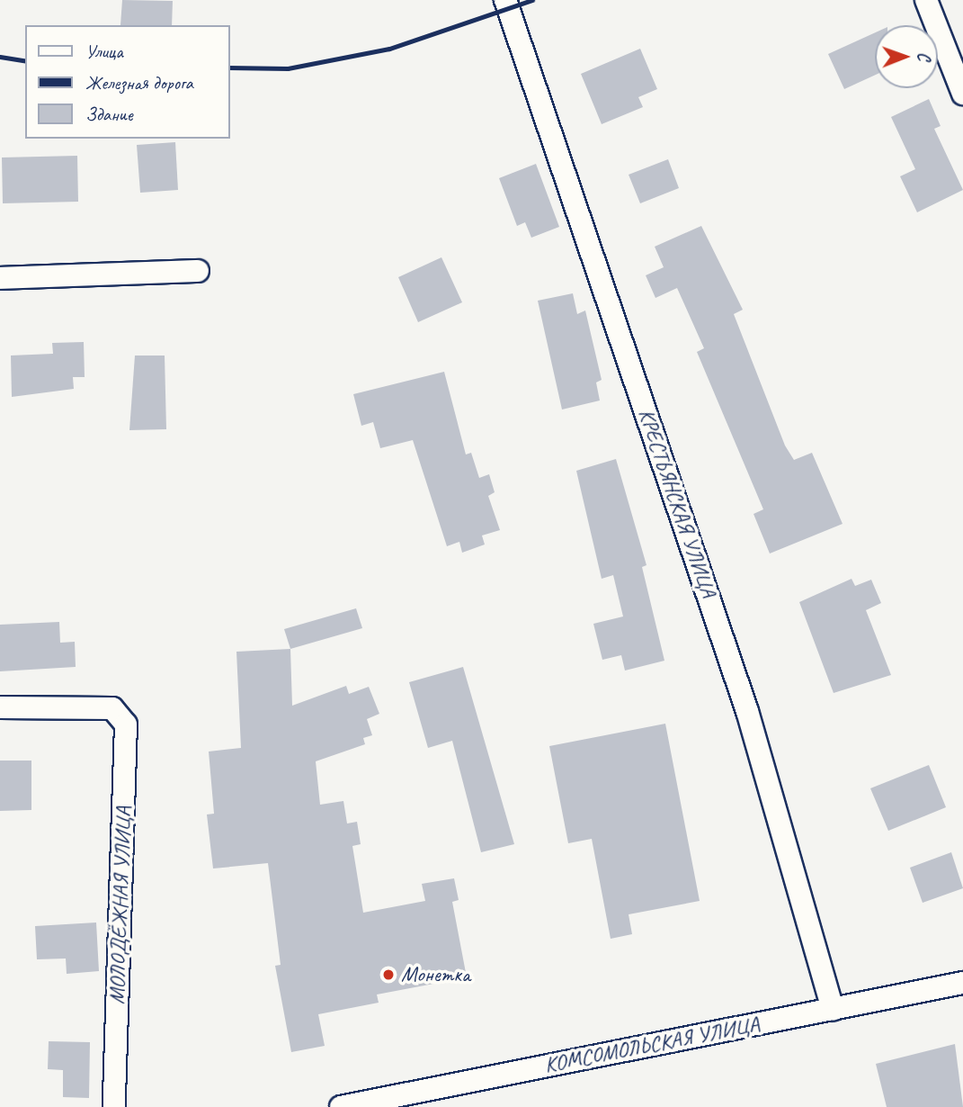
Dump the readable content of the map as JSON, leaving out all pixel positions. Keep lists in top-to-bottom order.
{
  "streets": {
    "street": ["КРЕСТЬЯНСКАЯ УЛИЦА", "МОЛОДЁЖНАЯ УЛИЦА", "КОМСОМОЛЬСКАЯ УЛИЦА"]
  },
  "crossings": [
    ["КРЕСТЬЯНСКАЯ УЛИЦА", "КОМСОМОЛЬСКАЯ УЛИЦА"]
  ],
  "places": ["Монетка"],
  "legend": ["Улица", "Железная дорога", "Здание"],
  "north": "right"
}
